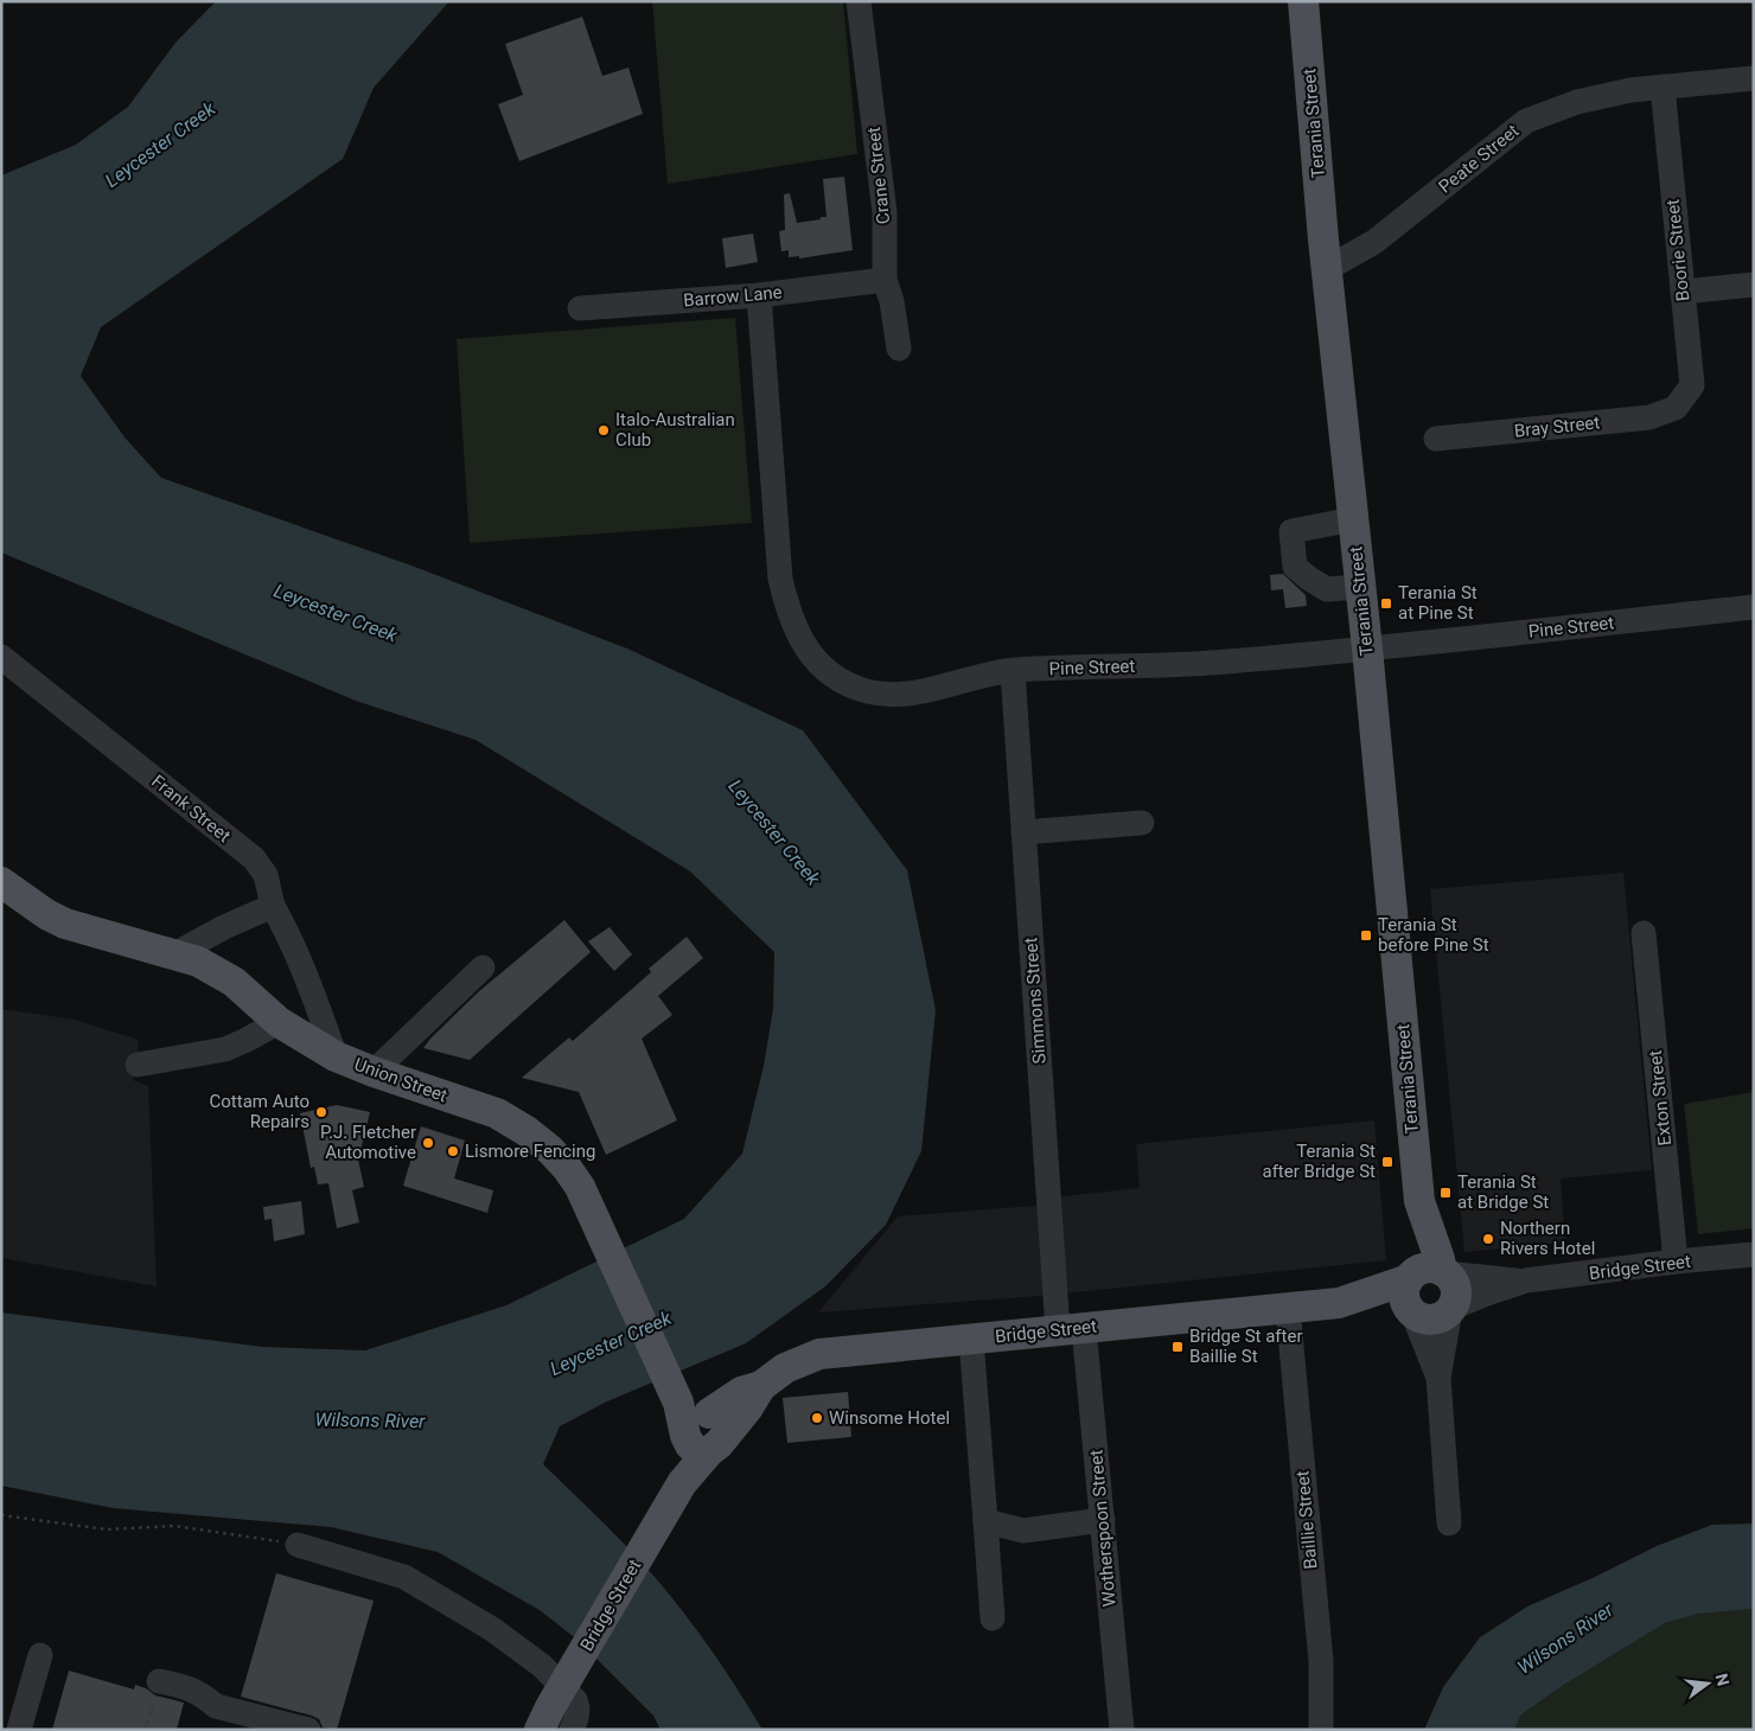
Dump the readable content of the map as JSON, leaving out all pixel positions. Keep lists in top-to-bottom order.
{
  "streets": {
    "main road": ["Terania Street", "Union Street", "Bridge Street"],
    "street": [
      "Peate Street",
      "Crane Street",
      "Boorie Street",
      "Barrow Lane",
      "Bray Street",
      "Pine Street",
      "Frank Street",
      "Simmons Street",
      "Exton Street",
      "Baillie Street",
      "Wotherspoon Street"
    ]
  },
  "crossings": [
    ["Terania Street", "Peate Street"],
    ["Terania Street", "Pine Street"],
    ["Terania Street", "Bridge Street"],
    ["Peate Street", "Boorie Street"],
    ["Crane Street", "Barrow Lane"],
    ["Boorie Street", "Bray Street"],
    ["Barrow Lane", "Pine Street"],
    ["Pine Street", "Simmons Street"],
    ["Frank Street", "Union Street"],
    ["Simmons Street", "Bridge Street"],
    ["Simmons Street", "Wotherspoon Street"],
    ["Union Street", "Bridge Street"],
    ["Exton Street", "Bridge Street"],
    ["Bridge Street", "Baillie Street"],
    ["Bridge Street", "Wotherspoon Street"]
  ],
  "water": ["Leycester Creek", "Wilsons River"],
  "places": {
    "other": [
      "Italo-Australian Club",
      "Cottam Auto Repairs",
      "P.J. Fletcher Automotive",
      "Lismore Fencing",
      "Northern Rivers Hotel",
      "Winsome Hotel"
    ],
    "transit": [
      "Terania St at Pine St",
      "Terania St before Pine St",
      "Terania St after Bridge St",
      "Terania St at Bridge St",
      "Bridge St after Baillie St"
    ]
  },
  "north": "right"
}
